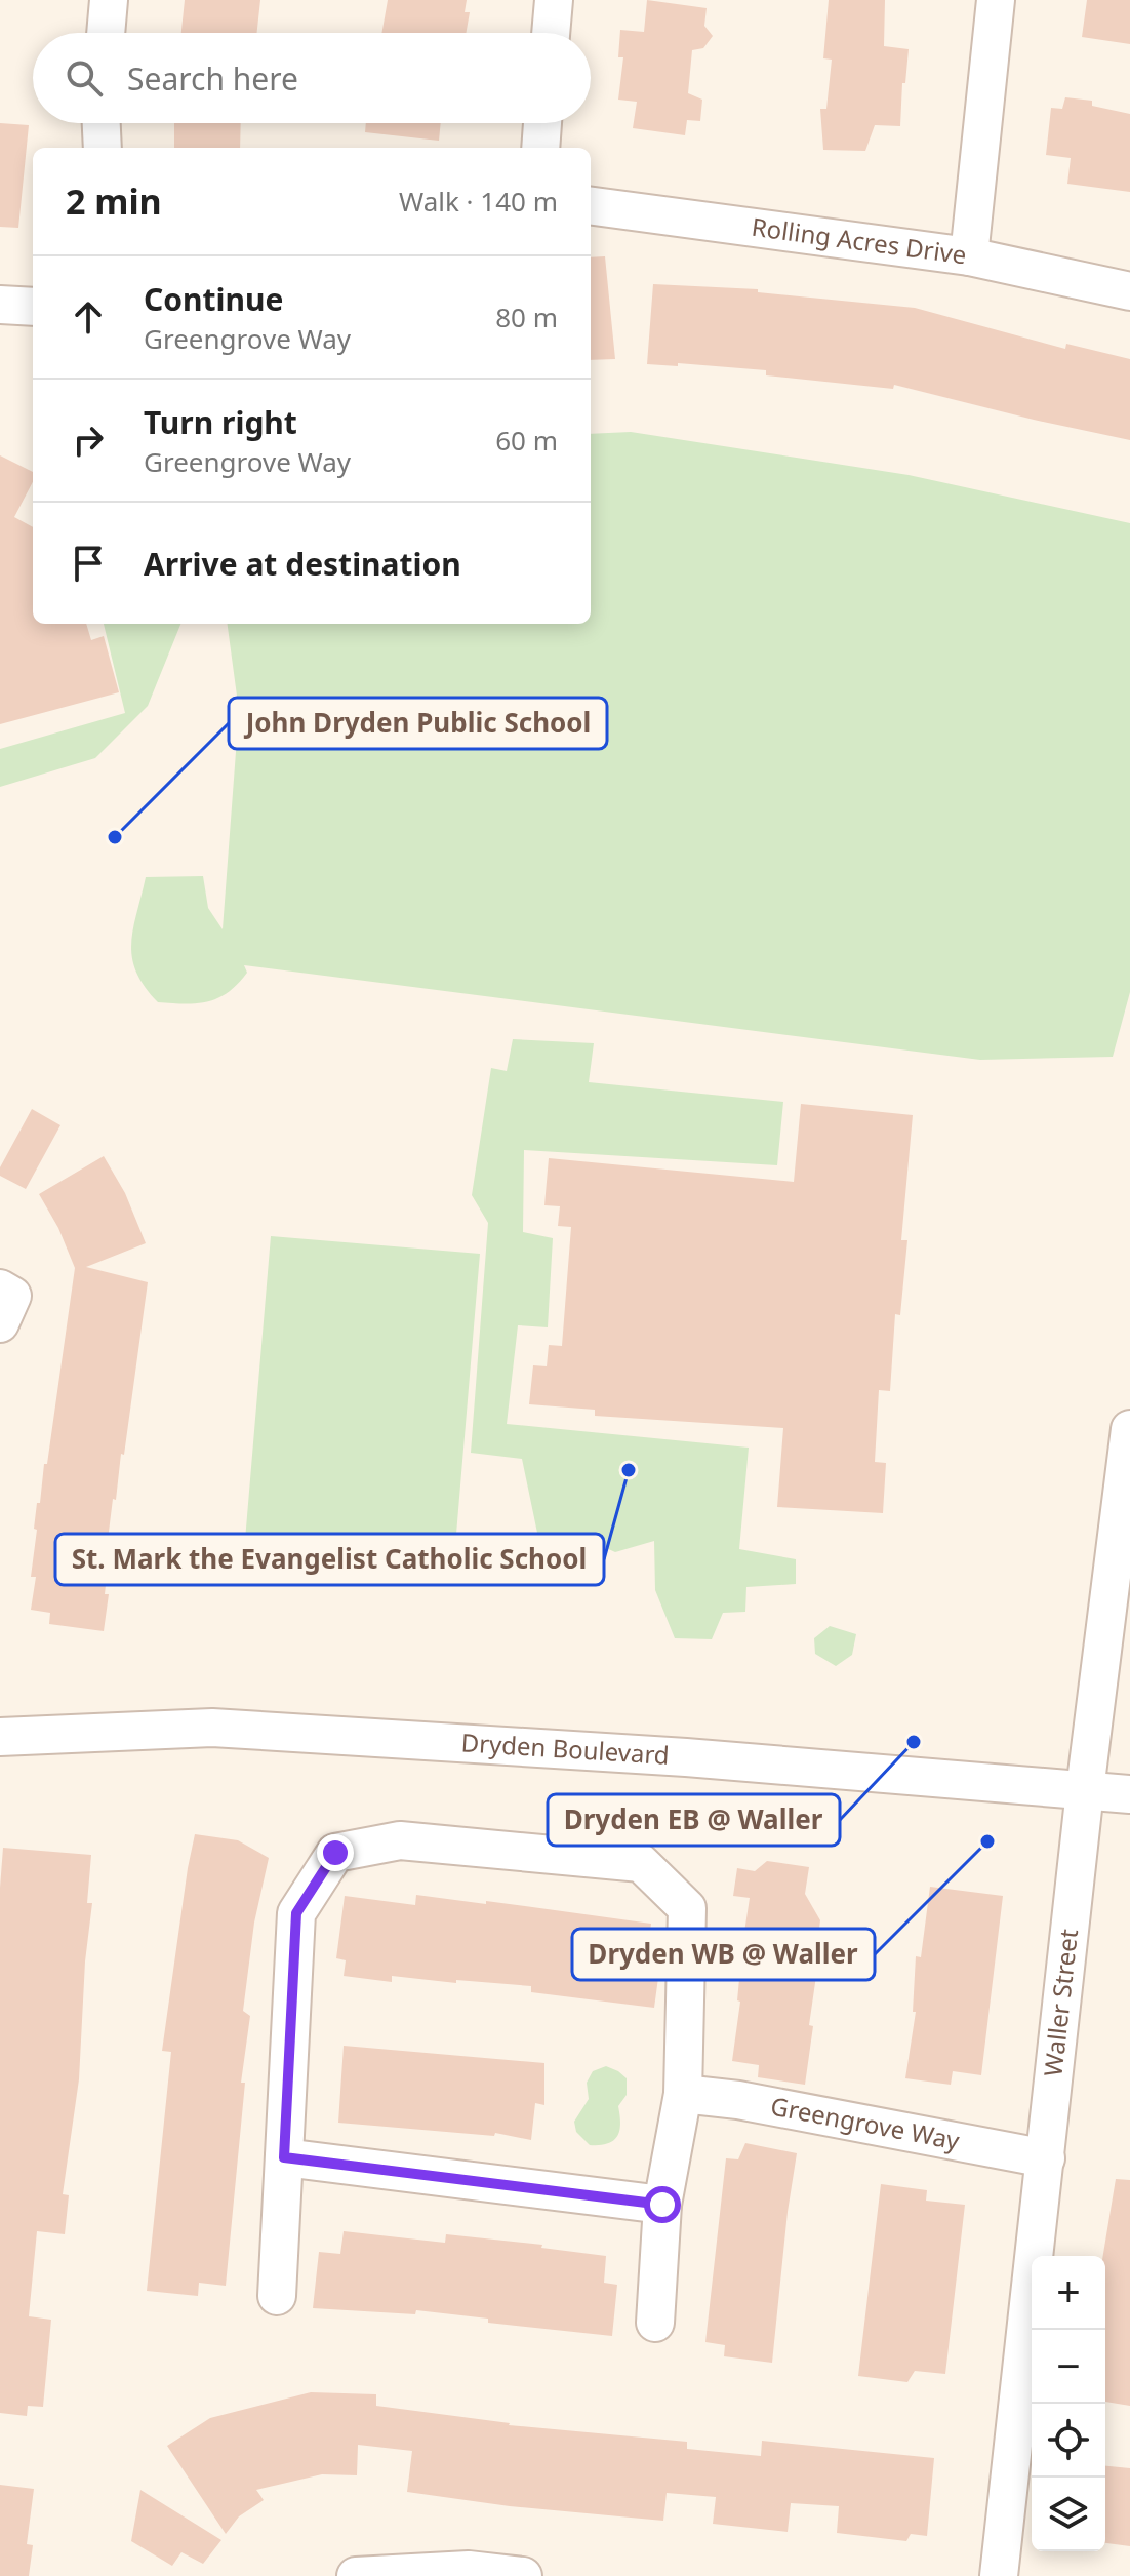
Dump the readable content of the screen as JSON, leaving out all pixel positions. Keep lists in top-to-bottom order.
{
  "streets": {
    "street": [
      "Rolling Acres Drive",
      "Dryden Boulevard",
      "Waller Street",
      "Greengrove Way"
    ]
  },
  "crossings": [
    ["Dryden Boulevard", "Waller Street"],
    ["Waller Street", "Greengrove Way"]
  ],
  "places": [
    "John Dryden Public School",
    "St. Mark the Evangelist Catholic School",
    "Dryden EB @ Waller",
    "Dryden WB @ Waller"
  ],
  "page": {
    "search": "Search here",
    "heading": ["2 min", "Walk · 140 m"],
    "list": [
      ["Continue", "Greengrove Way", "80 m"],
      ["Turn right", "Greengrove Way", "60 m"],
      "Arrive at destination"
    ],
    "map_buttons": ["+", "−"]
  }
}
